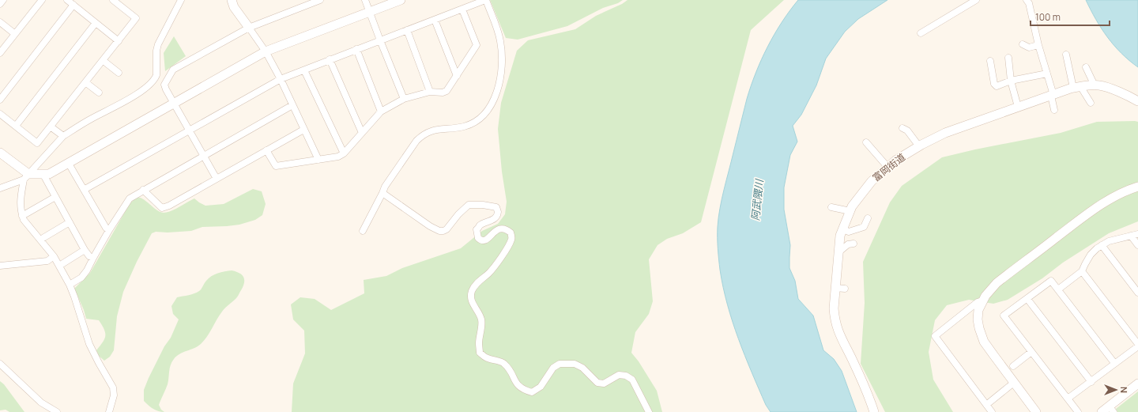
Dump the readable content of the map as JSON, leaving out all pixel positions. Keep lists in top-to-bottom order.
{
  "streets": {
    "street": ["富岡街道"]
  },
  "water": ["阿武隈川"],
  "scale_bar": "100 m",
  "north": "right"
}
